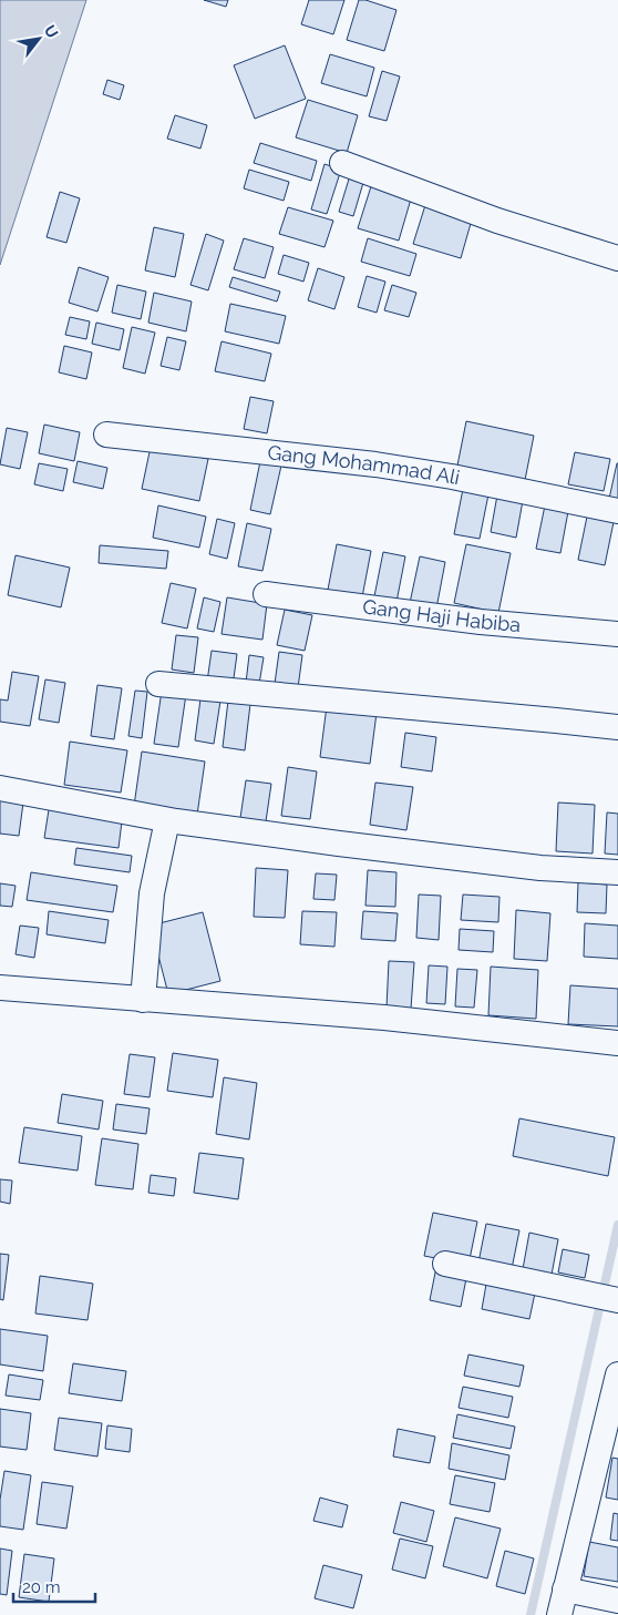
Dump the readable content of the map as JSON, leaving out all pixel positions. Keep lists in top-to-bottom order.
{
  "streets": {
    "street": ["Gang Mohammad Ali", "Gang Haji Habiba"]
  },
  "scale_bar": "20 m",
  "north": "top right"
}
